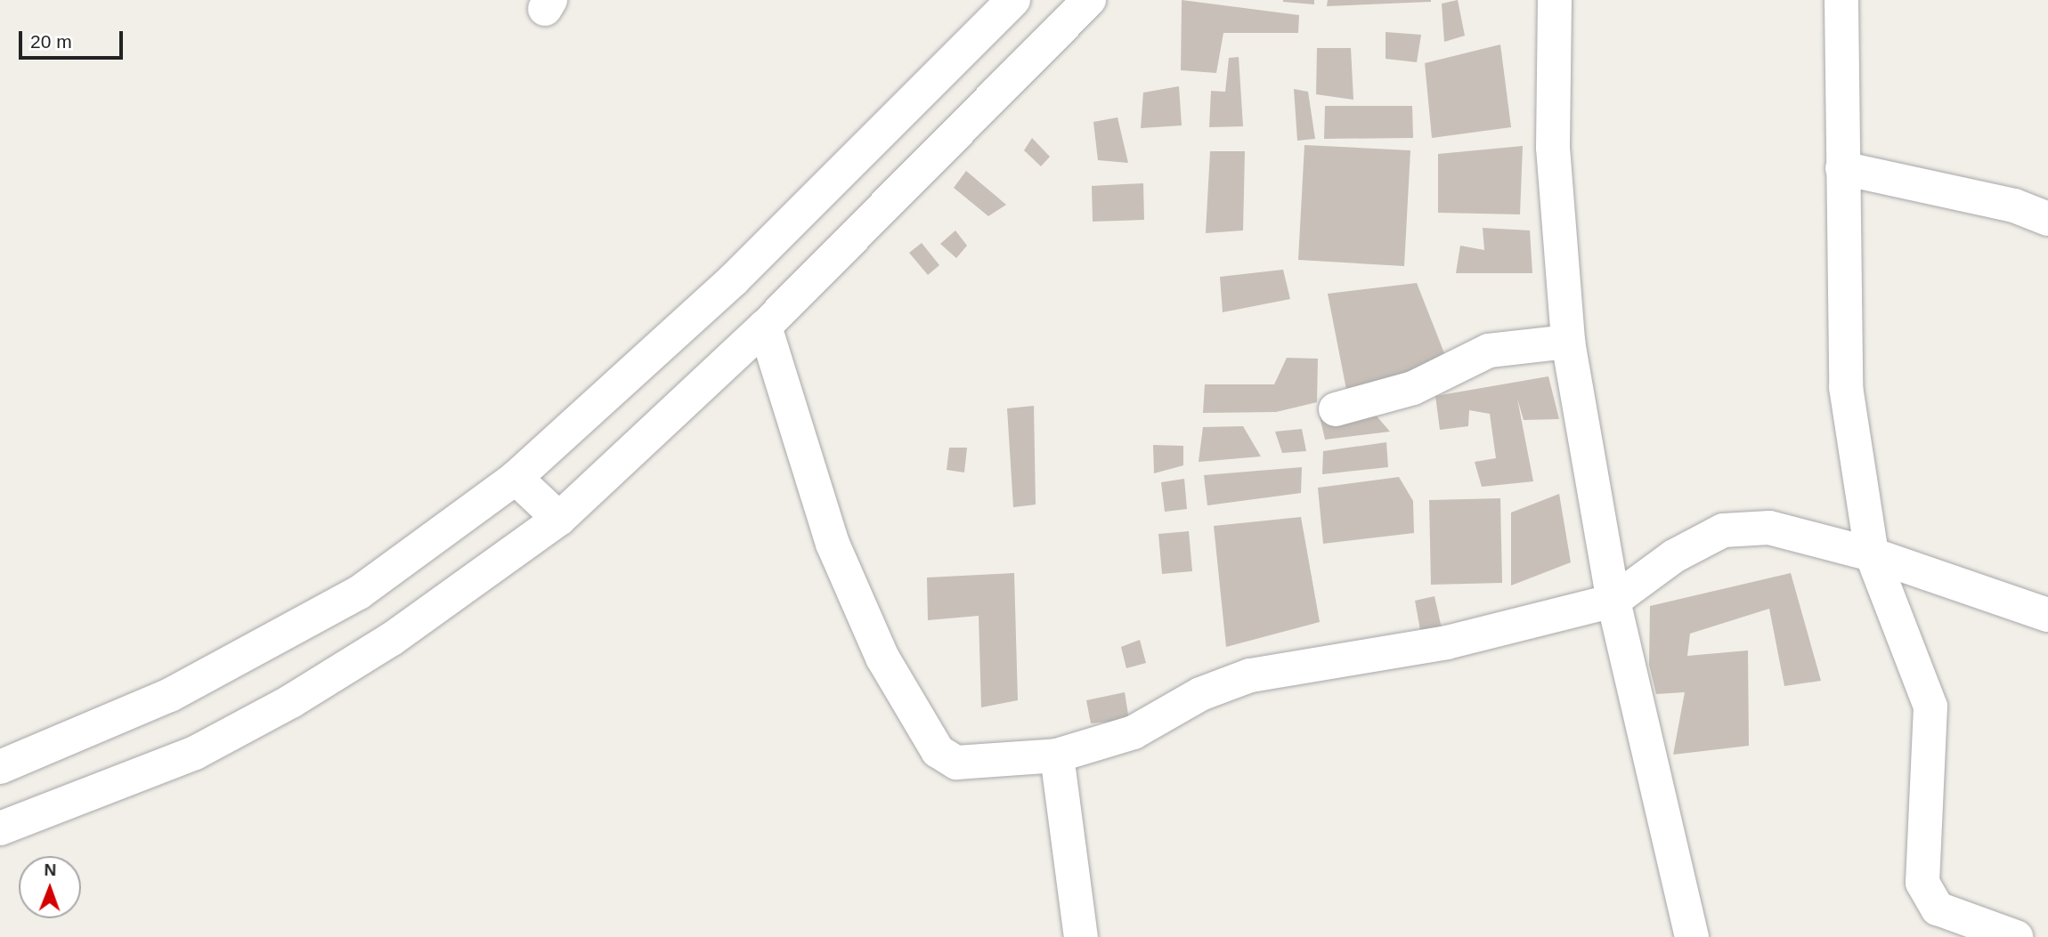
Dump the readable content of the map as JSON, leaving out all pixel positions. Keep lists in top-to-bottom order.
{
  "scale_bar": "20 m",
  "north": "top"
}
